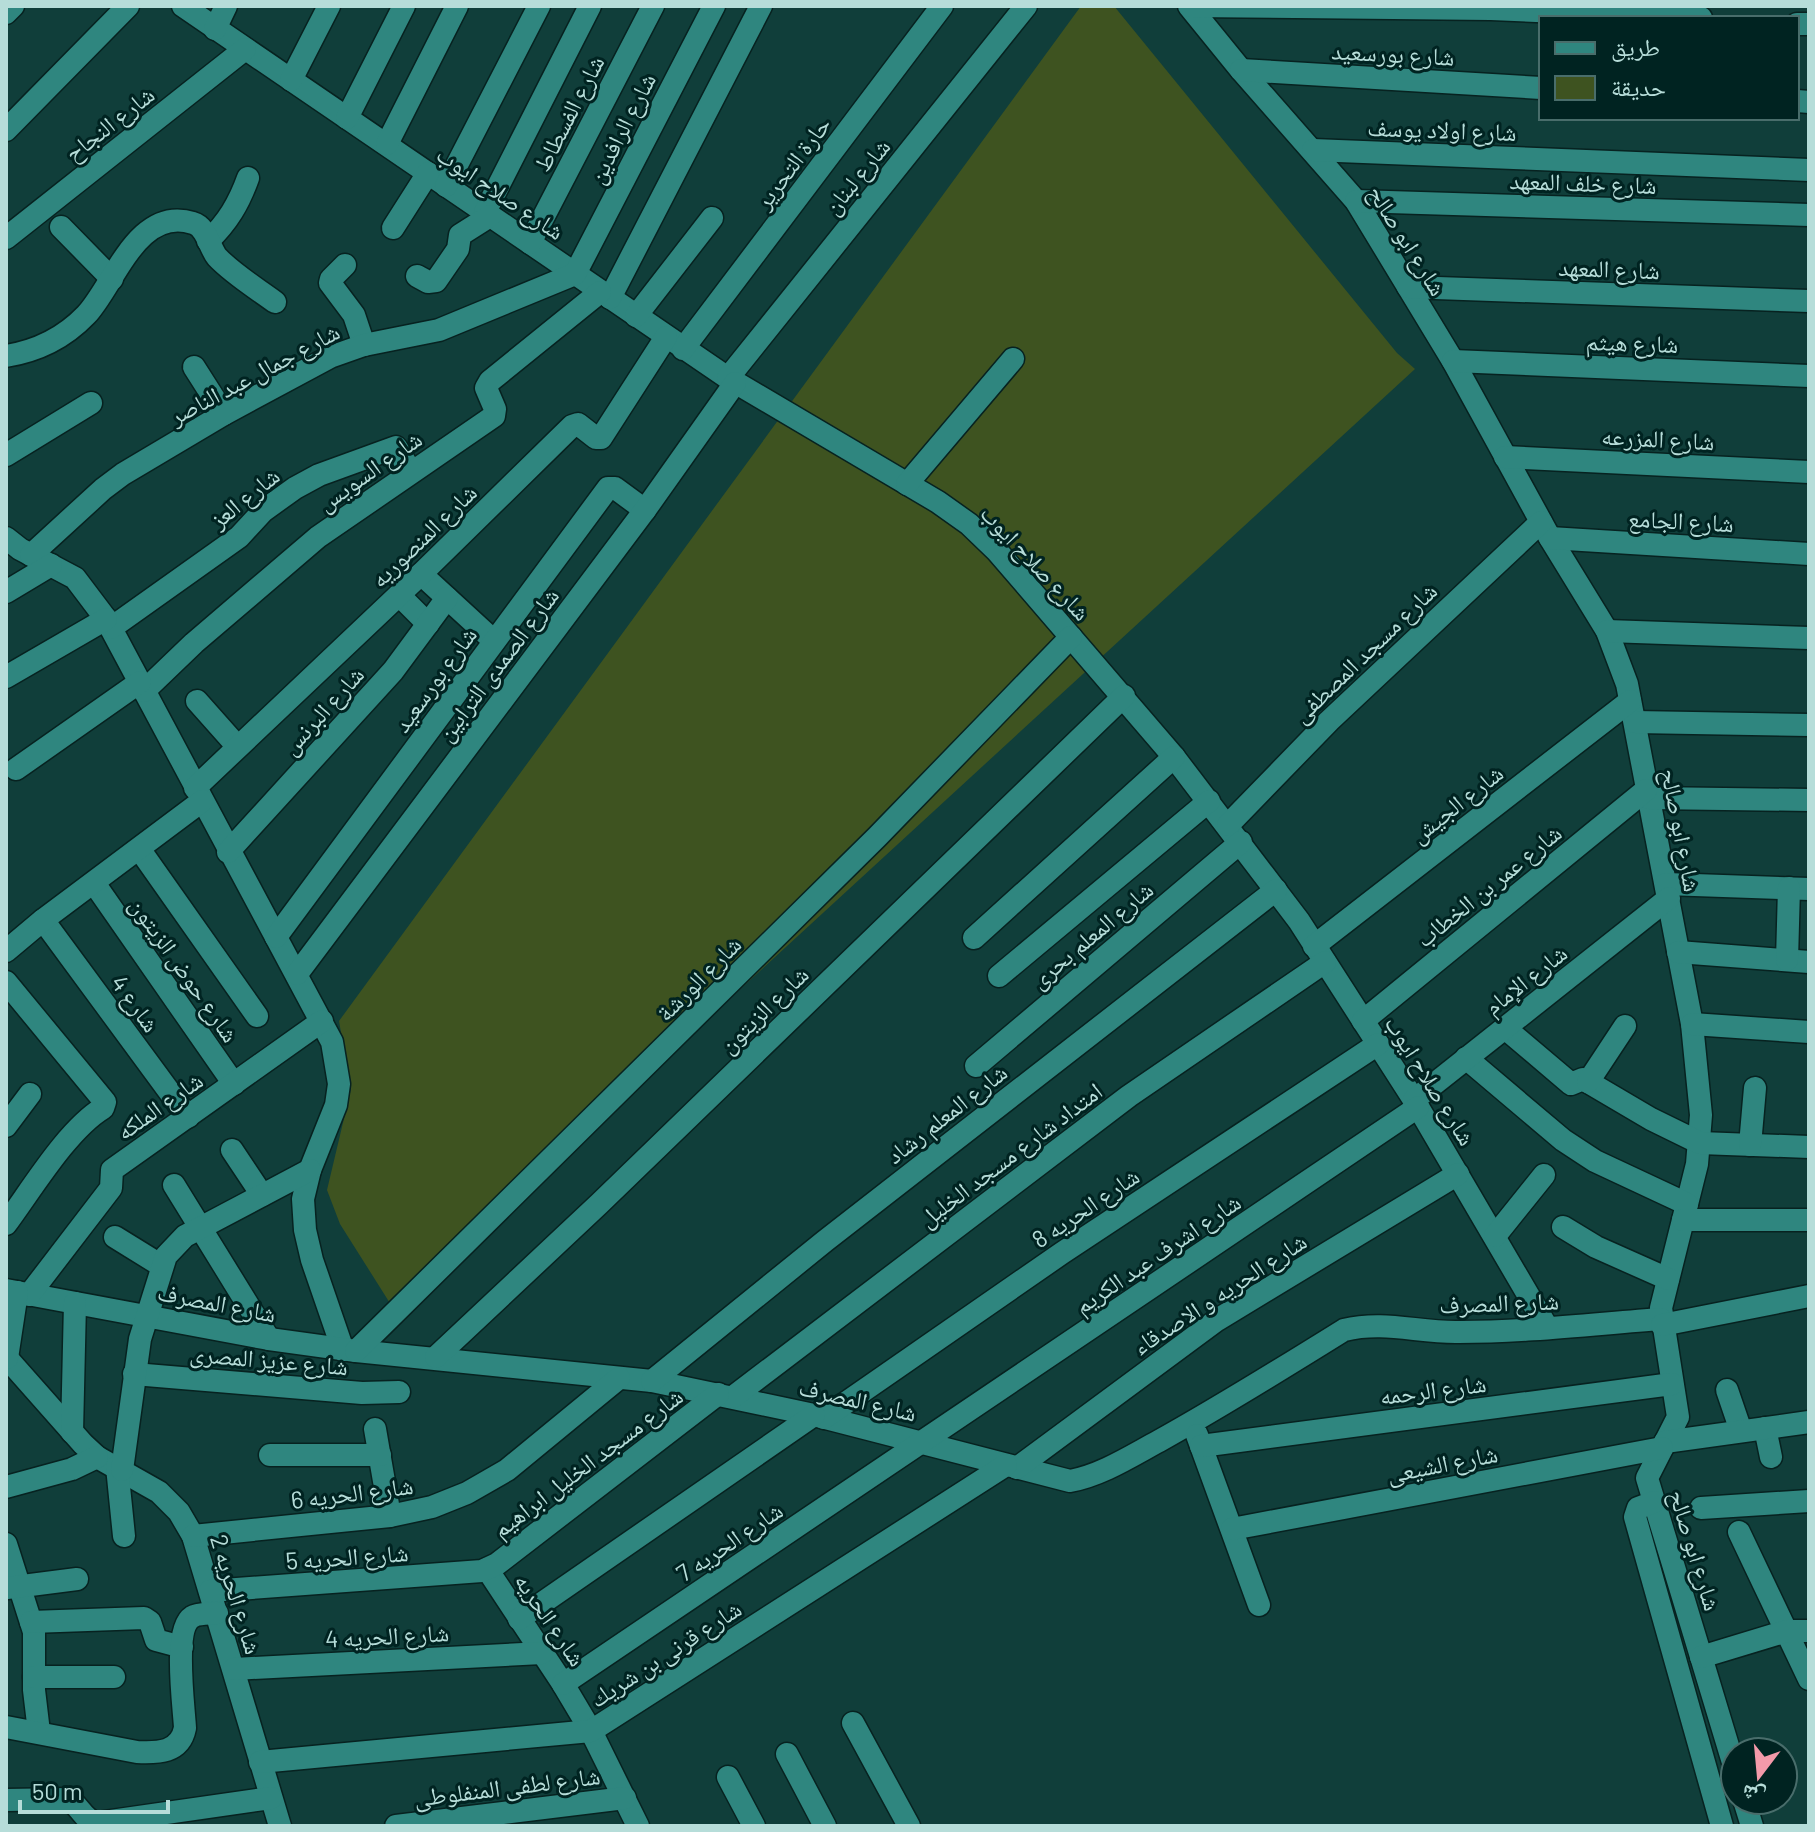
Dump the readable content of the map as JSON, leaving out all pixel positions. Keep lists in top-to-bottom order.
{
  "streets": {
    "street": [
      "شارع بورسعيد",
      "شارع الفسطاط",
      "شارع النجاح",
      "شارع الرافدين",
      "شارع اولاد يوسف",
      "حارة التحرير",
      "شارع لبنان",
      "شارع خلف المعهد",
      "شارع صلاح ايوب",
      "شارع ابو صالح",
      "شارع المعهد",
      "شارع هيثم",
      "شارع جمال عبد الناصر",
      "شارع المزرعه",
      "شارع السويس",
      "شارع العز",
      "شارع الجامع",
      "شارع المنصوريه",
      "شارع مسجد المصطفى",
      "شارع الصمدى الترابين",
      "شارع البرنس",
      "شارع الجيش",
      "شارع عمر بن الخطاب",
      "شارع المعلم بحرى",
      "شارع حوض الزيتون",
      "شارع الورشة",
      "شارع الإمام",
      "شارع 4",
      "شارع الزيتون",
      "شارع الملكه",
      "شارع المعلم رشاد",
      "امتداد شارع مسجد الخليل",
      "شارع الحريه 8",
      "شارع اشرف عبد الكريم",
      "شارع الحريه و الاصدقاء",
      "شارع المصرف",
      "شارع عزيز المصرى",
      "شارع الرحمه",
      "شارع مسجد الخليل ابراهيم",
      "شارع الشيعى",
      "شارع الحريه 6",
      "شارع الحريه 7",
      "شارع الحريه 5",
      "شارع الحريه 2",
      "شارع الحريه",
      "شارع الحريه 4",
      "شارع قرنى بن شريك",
      "شارع لطفى المنفلوطى"
    ]
  },
  "crossings": [
    ["شارع بورسعيد", "شارع ابو صالح"],
    ["شارع بورسعيد", "شارع الصمدى الترابين"],
    ["شارع الفسطاط", "شارع صلاح ايوب"],
    ["شارع النجاح", "شارع صلاح ايوب"],
    ["شارع الرافدين", "شارع صلاح ايوب"],
    ["شارع الرافدين", "شارع جمال عبد الناصر"],
    ["شارع اولاد يوسف", "شارع ابو صالح"],
    ["حارة التحرير", "شارع صلاح ايوب"],
    ["حارة التحرير", "شارع المنصوريه"],
    ["شارع لبنان", "شارع صلاح ايوب"],
    ["شارع لبنان", "شارع الصمدى الترابين"],
    ["شارع خلف المعهد", "شارع ابو صالح"],
    ["شارع صلاح ايوب", "شارع جمال عبد الناصر"],
    ["شارع صلاح ايوب", "شارع السويس"],
    ["شارع صلاح ايوب", "شارع المنصوريه"],
    ["شارع صلاح ايوب", "شارع مسجد المصطفى"],
    ["شارع صلاح ايوب", "شارع الصمدى الترابين"],
    ["شارع صلاح ايوب", "شارع الجيش"],
    ["شارع صلاح ايوب", "شارع عمر بن الخطاب"],
    ["شارع صلاح ايوب", "شارع المعلم بحرى"],
    ["شارع صلاح ايوب", "شارع الورشة"],
    ["شارع صلاح ايوب", "شارع الإمام"],
    ["شارع صلاح ايوب", "شارع الزيتون"],
    ["شارع صلاح ايوب", "شارع المعلم رشاد"],
    ["شارع صلاح ايوب", "امتداد شارع مسجد الخليل"],
    ["شارع صلاح ايوب", "شارع الحريه 8"],
    ["شارع صلاح ايوب", "شارع اشرف عبد الكريم"],
    ["شارع صلاح ايوب", "شارع الحريه و الاصدقاء"],
    ["شارع صلاح ايوب", "شارع المصرف"],
    ["شارع ابو صالح", "شارع المعهد"],
    ["شارع ابو صالح", "شارع هيثم"],
    ["شارع ابو صالح", "شارع المزرعه"],
    ["شارع ابو صالح", "شارع الجامع"],
    ["شارع ابو صالح", "شارع مسجد المصطفى"],
    ["شارع ابو صالح", "شارع الجيش"],
    ["شارع ابو صالح", "شارع عمر بن الخطاب"],
    ["شارع ابو صالح", "شارع الإمام"],
    ["شارع ابو صالح", "شارع المصرف"],
    ["شارع ابو صالح", "شارع الرحمه"],
    ["شارع ابو صالح", "شارع الشيعى"],
    ["شارع السويس", "شارع العز"],
    ["شارع الجامع", "شارع مسجد المصطفى"],
    ["شارع المنصوريه", "شارع حوض الزيتون"],
    ["شارع المنصوريه", "شارع 4"],
    ["شارع مسجد المصطفى", "شارع المعلم بحرى"],
    ["شارع الجيش", "امتداد شارع مسجد الخليل"],
    ["شارع حوض الزيتون", "شارع الملكه"],
    ["شارع الورشة", "شارع المصرف"],
    ["شارع الإمام", "شارع اشرف عبد الكريم"],
    ["شارع 4", "شارع الملكه"],
    ["شارع الزيتون", "شارع المصرف"],
    ["شارع الملكه", "شارع المصرف"],
    ["شارع المعلم رشاد", "شارع المصرف"],
    ["امتداد شارع مسجد الخليل", "شارع المصرف"],
    ["امتداد شارع مسجد الخليل", "شارع مسجد الخليل ابراهيم"],
    ["شارع الحريه 8", "شارع المصرف"],
    ["شارع الحريه 8", "شارع الحريه"],
    ["شارع اشرف عبد الكريم", "شارع المصرف"],
    ["شارع اشرف عبد الكريم", "شارع الحريه 7"],
    ["شارع الحريه و الاصدقاء", "شارع المصرف"],
    ["شارع الحريه و الاصدقاء", "شارع قرنى بن شريك"],
    ["شارع المصرف", "شارع مسجد الخليل ابراهيم"],
    ["شارع المصرف", "شارع الحريه 6"],
    ["شارع المصرف", "شارع الحريه 7"],
    ["شارع المصرف", "شارع قرنى بن شريك"],
    ["شارع مسجد الخليل ابراهيم", "شارع الحريه 5"],
    ["شارع مسجد الخليل ابراهيم", "شارع الحريه"],
    ["شارع الحريه 6", "شارع الحريه 2"],
    ["شارع الحريه 7", "شارع الحريه"],
    ["شارع الحريه 5", "شارع الحريه 2"],
    ["شارع الحريه 5", "شارع الحريه"],
    ["شارع الحريه 2", "شارع الحريه 4"],
    ["شارع الحريه 2", "شارع قرنى بن شريك"],
    ["شارع الحريه", "شارع الحريه 4"],
    ["شارع الحريه", "شارع قرنى بن شريك"],
    ["شارع الحريه", "شارع لطفى المنفلوطى"]
  ],
  "legend": ["طريق", "حديقة"],
  "scale_bar": "50 m",
  "north": "bottom"
}
